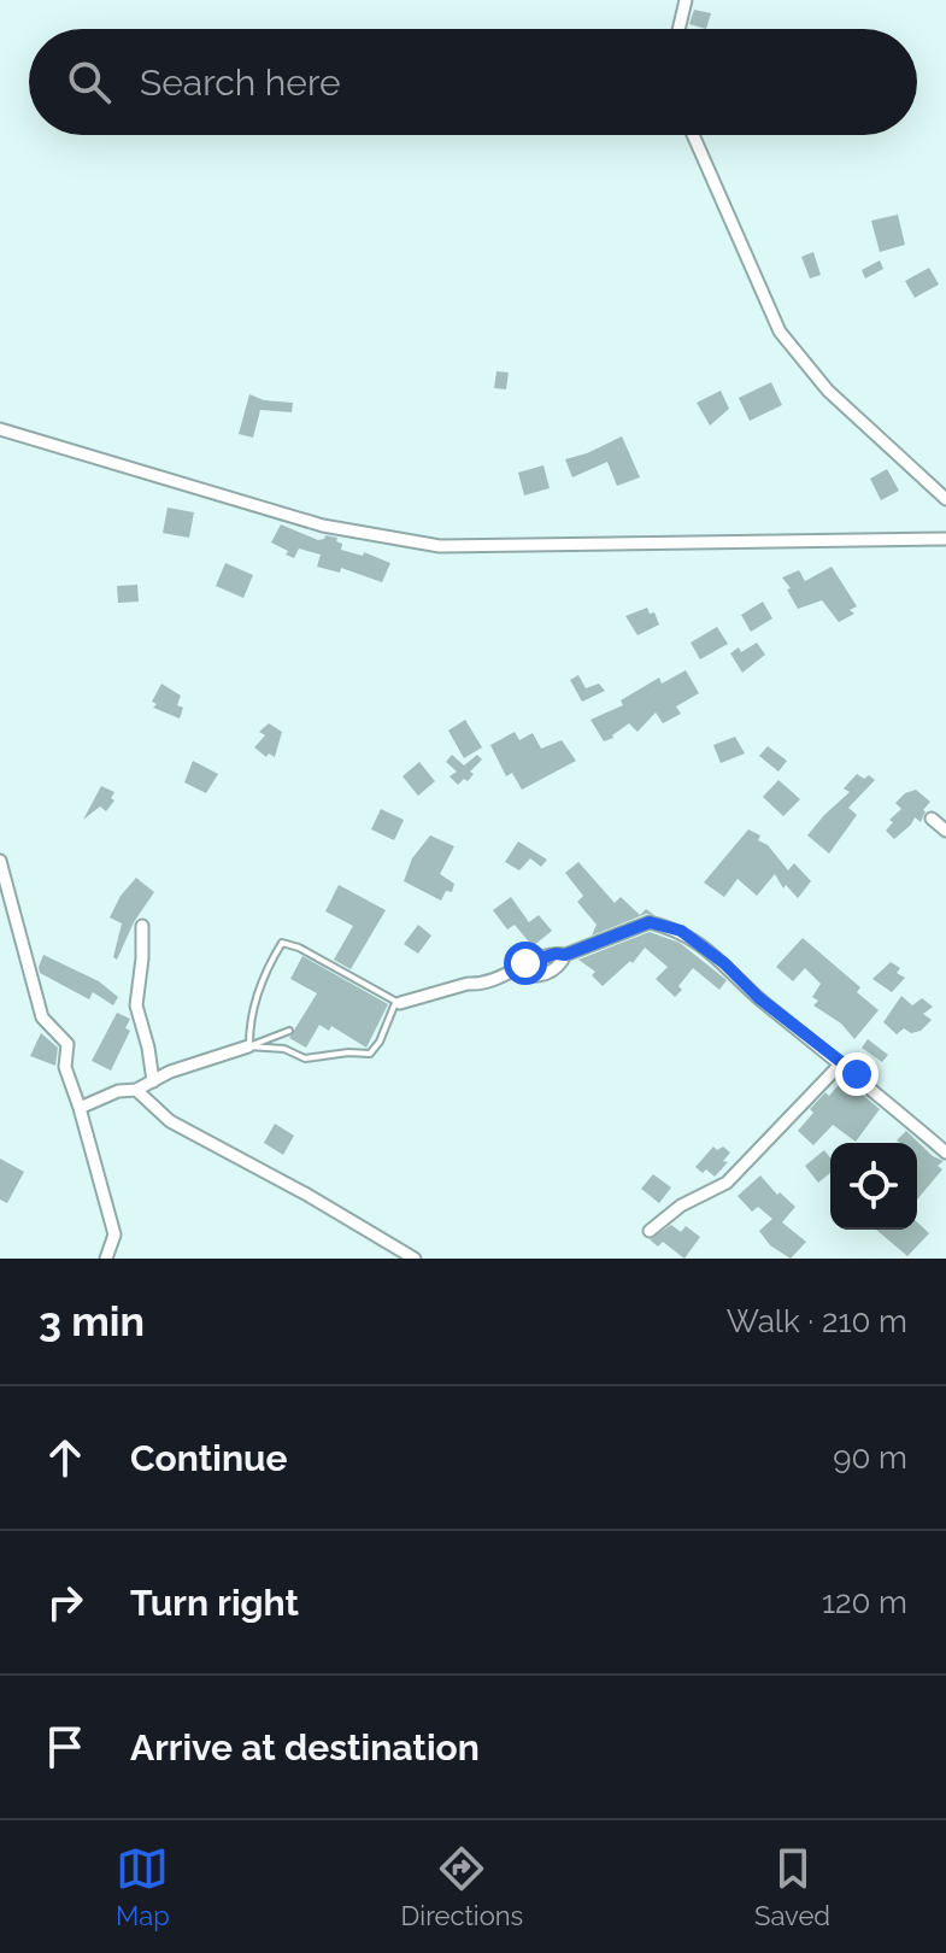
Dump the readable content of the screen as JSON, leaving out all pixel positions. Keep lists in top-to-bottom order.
{
  "page": {
    "search": "Search here",
    "heading": ["3 min", "Walk · 210 m"],
    "list": [
      ["Continue", "90 m"],
      ["Turn right", "120 m"],
      "Arrive at destination"
    ],
    "nav": ["Map", "Directions", "Saved"]
  }
}
